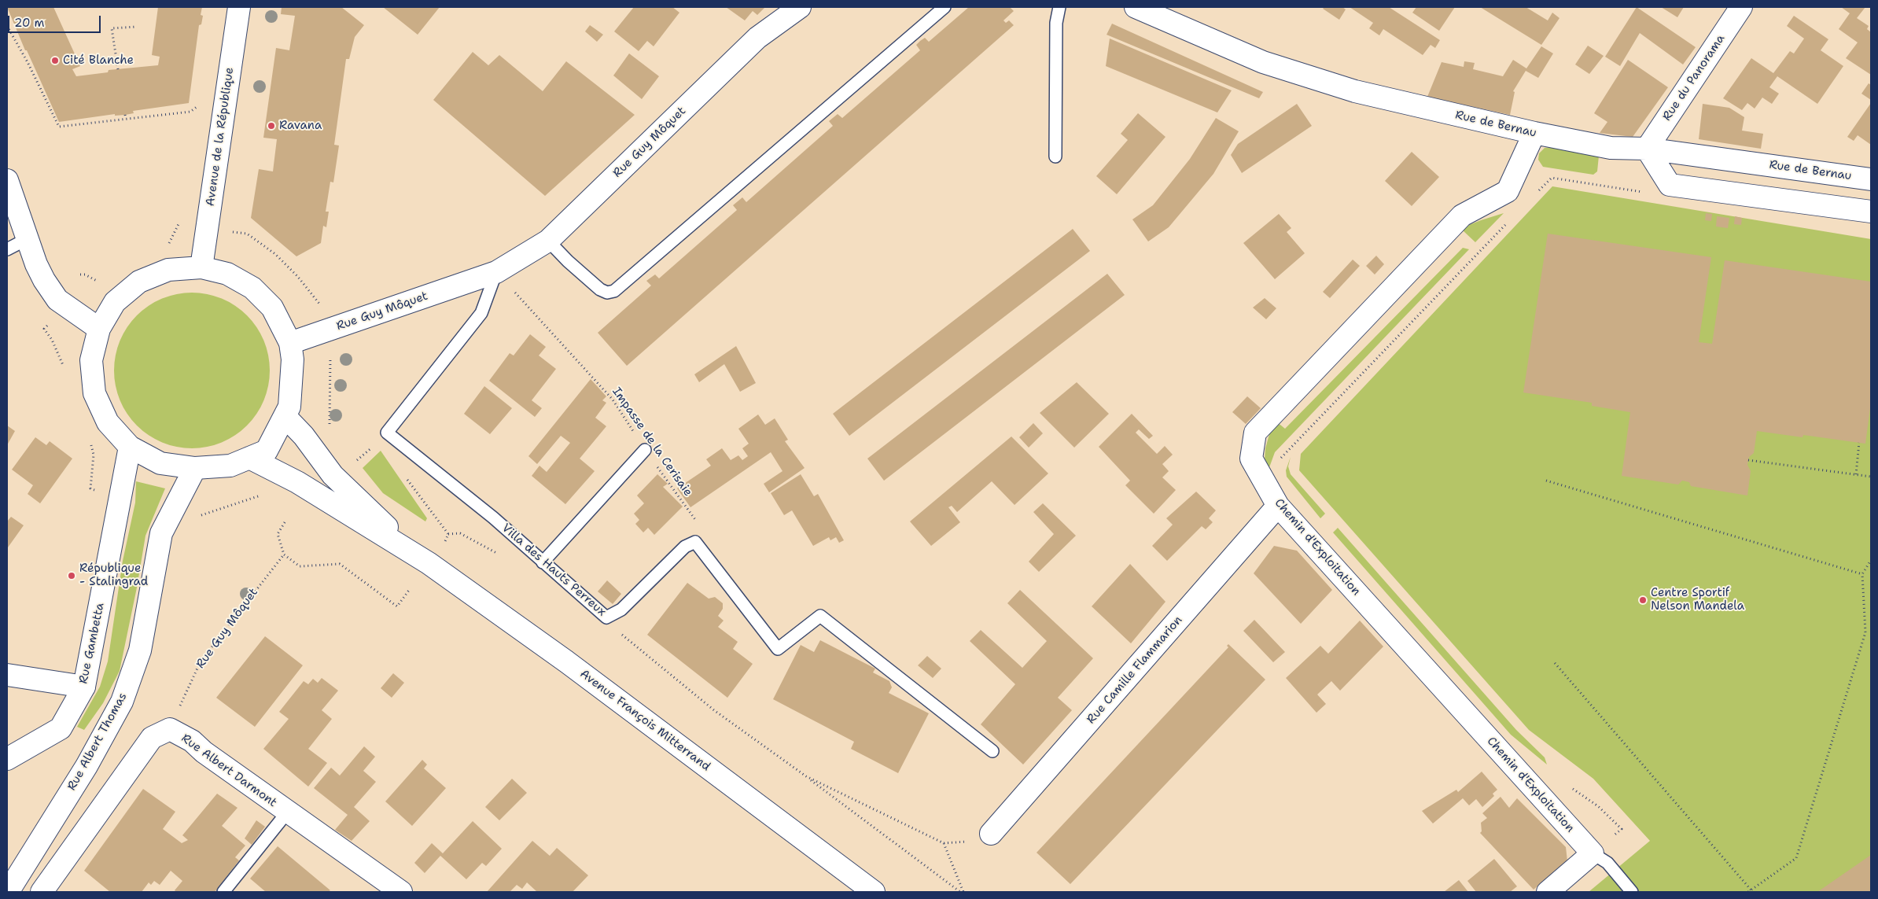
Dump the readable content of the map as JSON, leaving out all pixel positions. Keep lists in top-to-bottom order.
{
  "streets": {
    "street": [
      "Rue du Panorama",
      "Rue de Bernau",
      "Avenue de la République",
      "Rue Guy Môquet",
      "Chemin d'Exploitation",
      "Rue Gambetta",
      "Rue Camille Flammarion",
      "Avenue François Mitterrand",
      "Rue Albert Thomas",
      "Rue Albert Darmont"
    ],
    "lane": ["Villa des Hauts Perreux"],
    "path": ["Impasse de la Cerisaie"]
  },
  "crossings": [
    ["Rue du Panorama", "Rue de Bernau"],
    ["Rue de Bernau", "Chemin d'Exploitation"],
    ["Rue Guy Môquet", "Rue Albert Darmont"],
    ["Impasse de la Cerisaie", "Villa des Hauts Perreux"],
    ["Chemin d'Exploitation", "Rue Camille Flammarion"]
  ],
  "places": [
    "Cité Blanche",
    "Ravana",
    "République - Stalingrad",
    "Centre Sportif Nelson Mandela"
  ],
  "scale_bar": "20 m"
}
